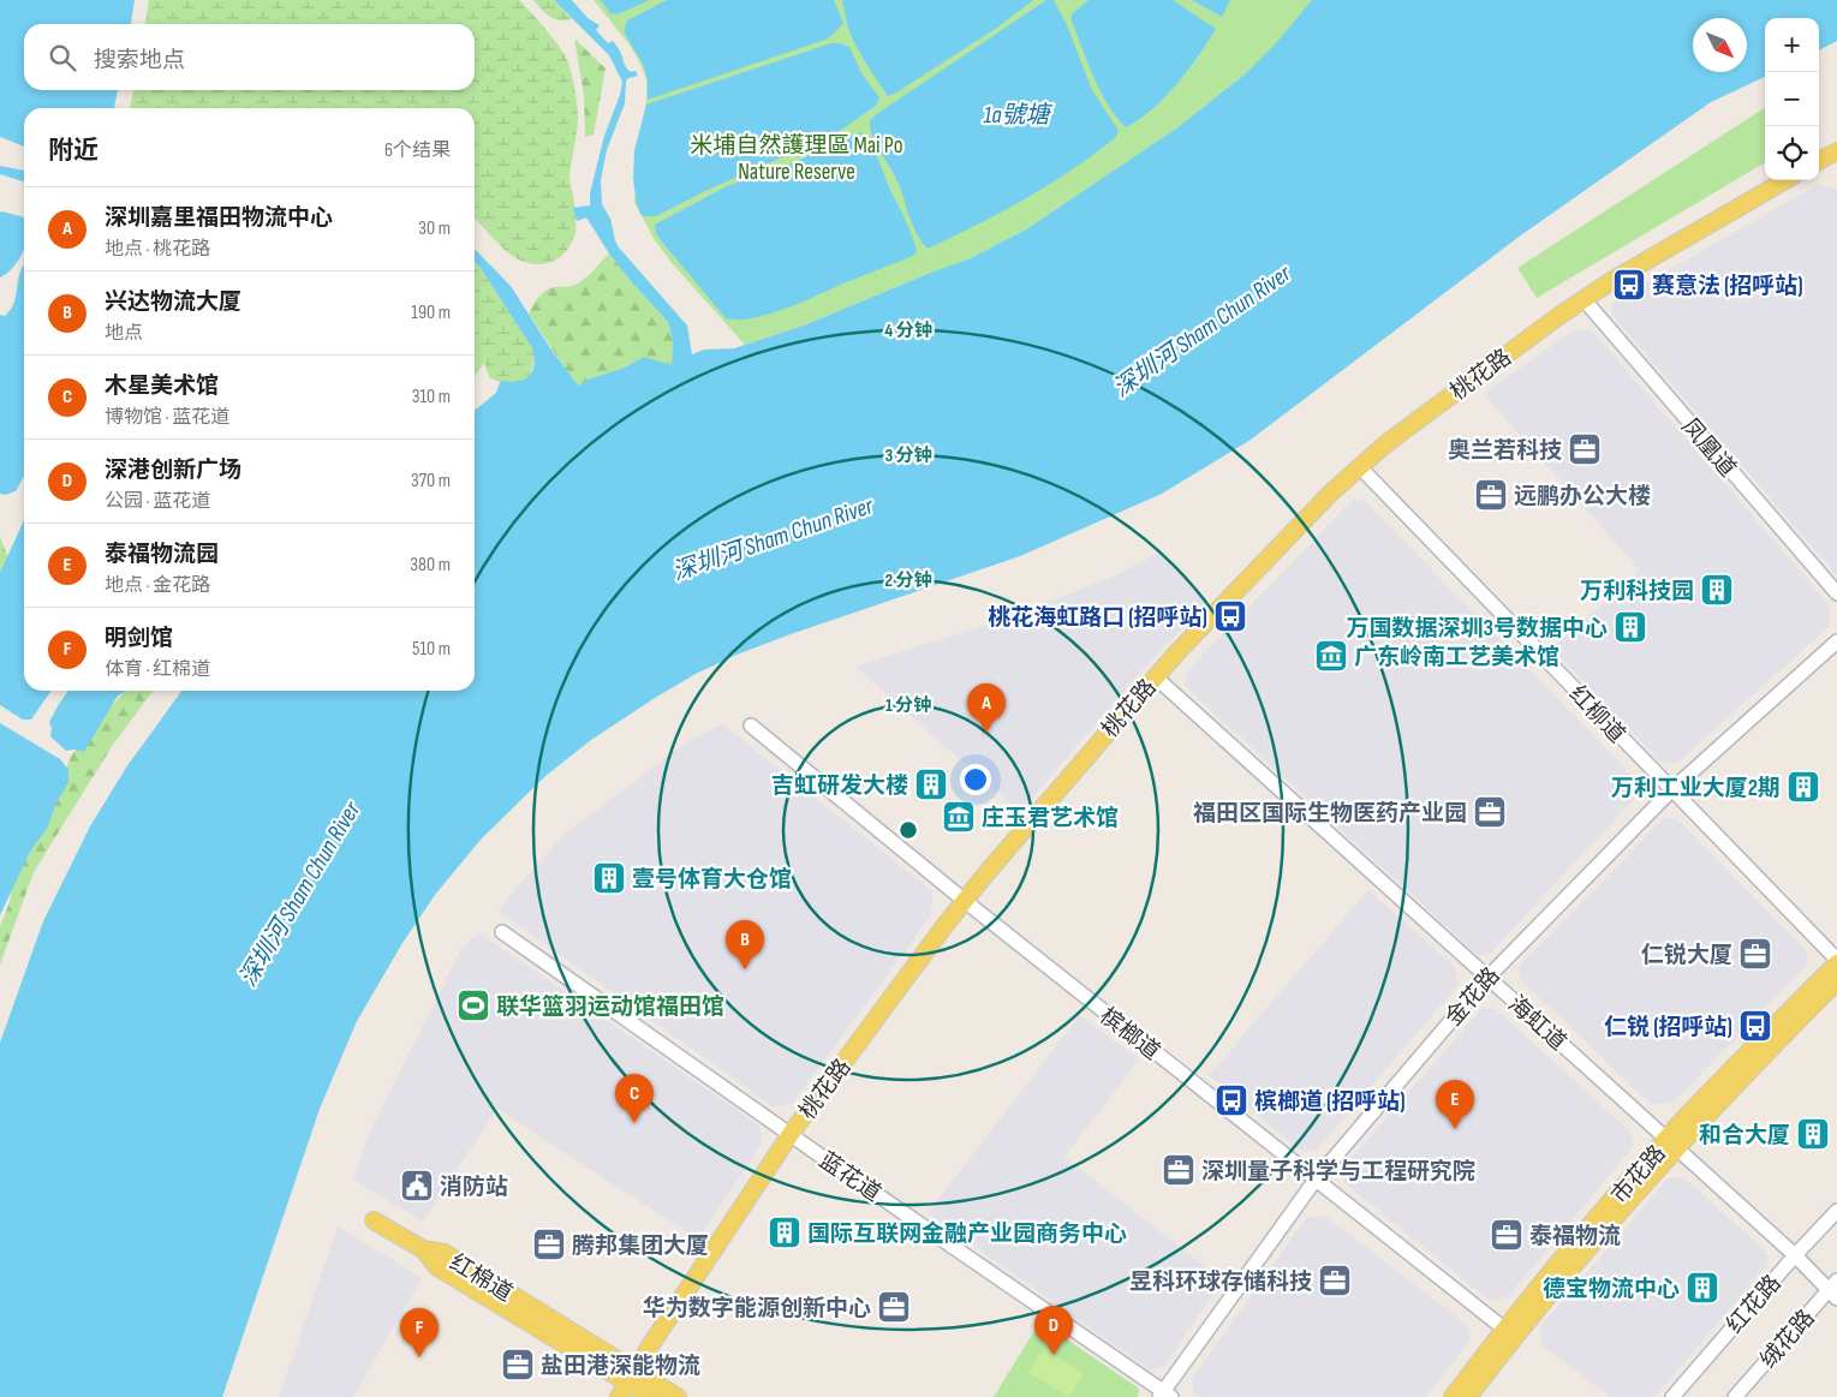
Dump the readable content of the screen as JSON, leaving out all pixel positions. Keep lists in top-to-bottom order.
{
  "streets": {
    "main road": ["桃花路", "市花路", "红棉道"],
    "street": [
      "凤凰道",
      "红柳道",
      "金花路",
      "海虹道",
      "槟榔道",
      "蓝花道",
      "红花路",
      "绒花路"
    ]
  },
  "crossings": [
    ["桃花路", "凤凰道"],
    ["桃花路", "红柳道"],
    ["桃花路", "海虹道"],
    ["桃花路", "槟榔道"],
    ["桃花路", "蓝花道"],
    ["桃花路", "红棉道"],
    ["红柳道", "金花路"],
    ["红柳道", "市花路"],
    ["金花路", "海虹道"],
    ["金花路", "槟榔道"],
    ["金花路", "蓝花道"],
    ["海虹道", "市花路"],
    ["海虹道", "红花路"],
    ["海虹道", "绒花路"],
    ["槟榔道", "市花路"]
  ],
  "water": ["1a號塘", "深圳河 Sham Chun River"],
  "parks": ["米埔自然護理區 Mai Po Nature Reserve"],
  "places": {
    "bus stop": [
      "赛意法 (招呼站)",
      "桃花海虹路口 (招呼站)",
      "仁锐 (招呼站)",
      "槟榔道 (招呼站)"
    ],
    "office": [
      "奥兰若科技",
      "远鹏办公大楼",
      "福田区国际生物医药产业园",
      "仁锐大厦",
      "深圳量子科学与工程研究院",
      "泰福物流",
      "腾邦集团大厦",
      "昱科环球存储科技",
      "华为数字能源创新中心",
      "盐田港深能物流"
    ],
    "building": [
      "万利科技园",
      "万国数据深圳3号数据中心",
      "吉虹研发大楼",
      "万利工业大厦2期",
      "壹号体育大仓馆",
      "和合大厦",
      "国际互联网金融产业园商务中心",
      "德宝物流中心"
    ],
    "museum": ["广东岭南工艺美术馆", "庄玉君艺术馆"],
    "sports": ["联华篮羽运动馆福田馆"],
    "public building": ["消防站"]
  },
  "north": "bottom right",
  "page": {
    "map_buttons": ["+", "−"],
    "search": "搜索地点",
    "heading": ["附近", "6个结果"],
    "list": [
      {
        "mark": "A",
        "name": "深圳嘉里福田物流中心",
        "note": "地点 · 桃花路",
        "value": "30 m"
      },
      {
        "mark": "B",
        "name": "兴达物流大厦",
        "note": "地点",
        "value": "190 m"
      },
      {
        "mark": "C",
        "name": "木星美术馆",
        "note": "博物馆 · 蓝花道",
        "value": "310 m"
      },
      {
        "mark": "D",
        "name": "深港创新广场",
        "note": "公园 · 蓝花道",
        "value": "370 m"
      },
      {
        "mark": "E",
        "name": "泰福物流园",
        "note": "地点 · 金花路",
        "value": "380 m"
      },
      {
        "mark": "F",
        "name": "明剑馆",
        "note": "体育 · 红棉道",
        "value": "510 m"
      }
    ],
    "pins": [
      "A",
      "B",
      "C",
      "E",
      "D",
      "F"
    ]
  },
  "rings": [
    "4 分钟",
    "3 分钟",
    "2 分钟",
    "1 分钟"
  ]
}
